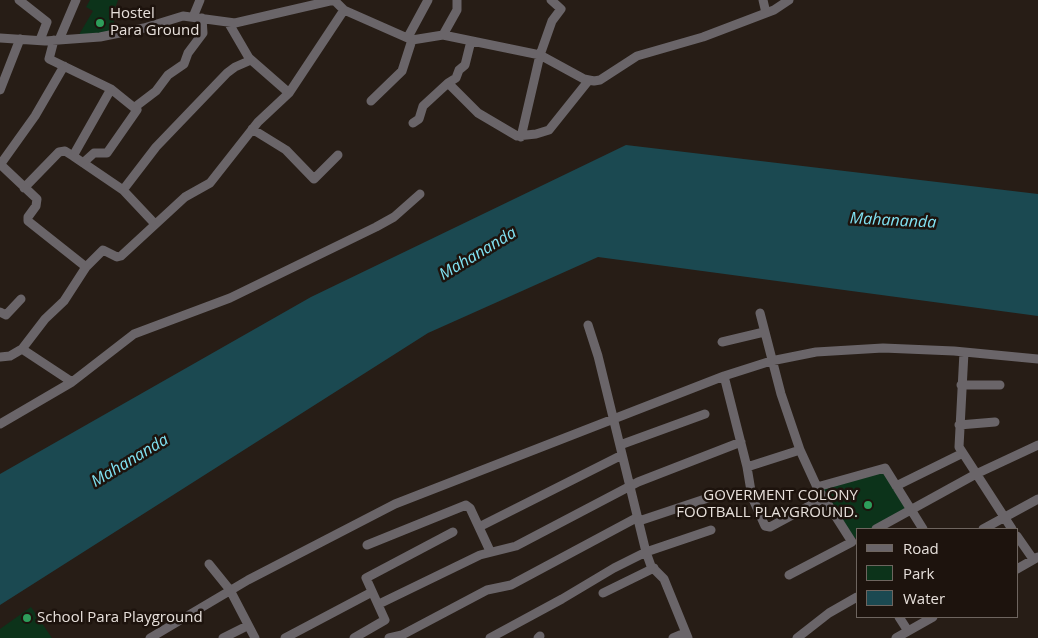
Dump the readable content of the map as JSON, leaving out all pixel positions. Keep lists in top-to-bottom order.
{
  "water": ["Mahananda"],
  "places": ["Hostel Para Ground", "GOVERMENT COLONY FOOTBALL PLAYGROUND.", "School Para Playground"],
  "legend": ["Road", "Park", "Water"]
}
